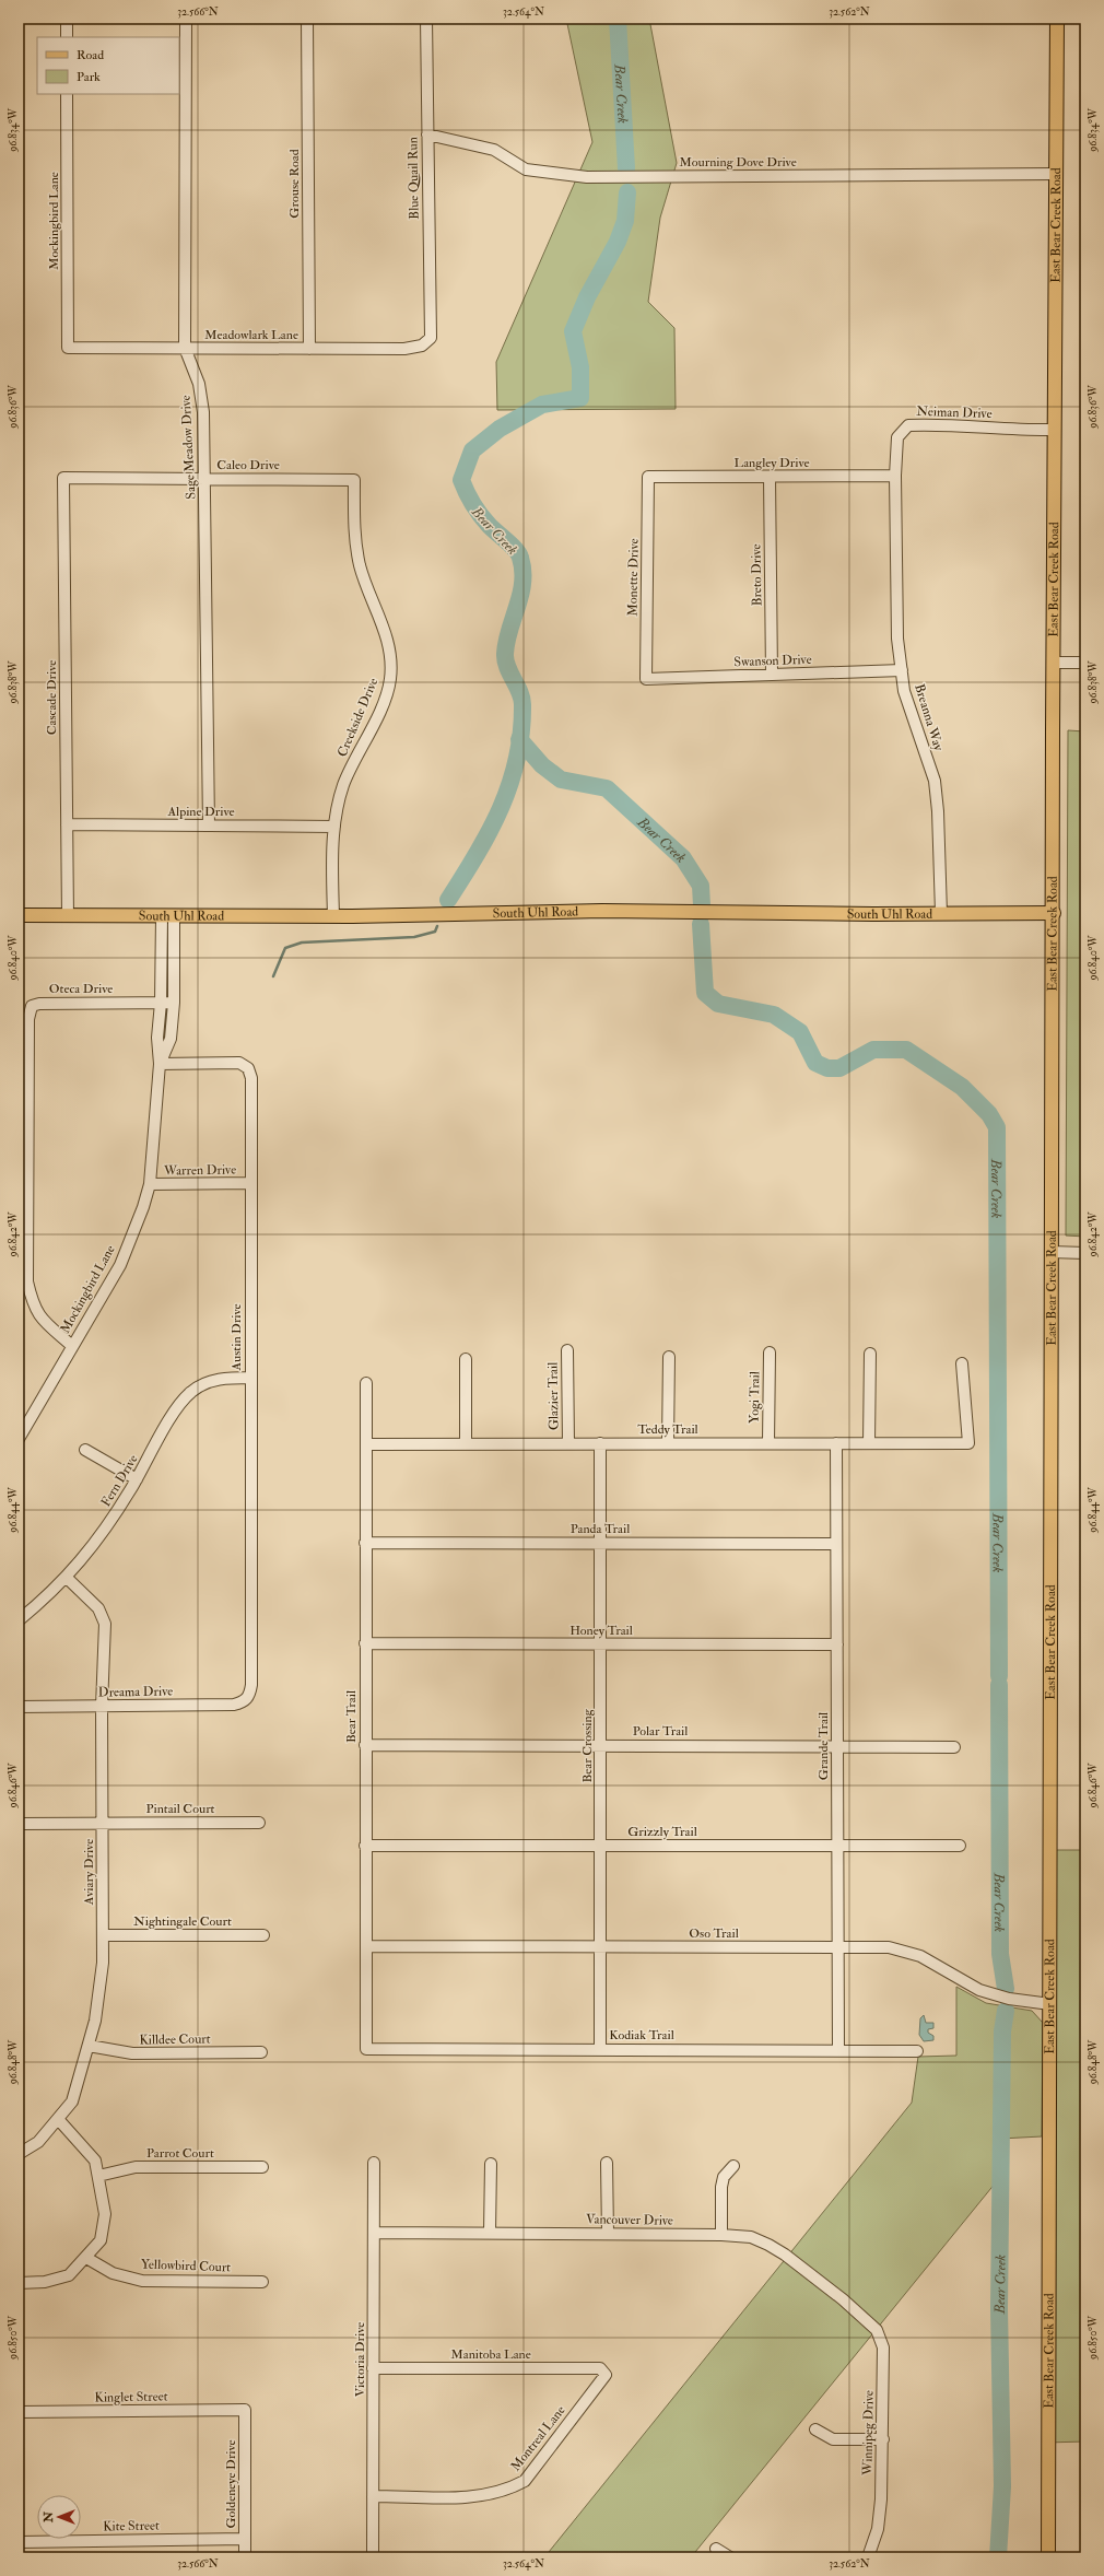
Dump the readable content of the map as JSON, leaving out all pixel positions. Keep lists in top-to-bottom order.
{
  "streets": {
    "main road": ["East Bear Creek Road", "South Uhl Road"],
    "street": [
      "Mourning Dove Drive",
      "Blue Quail Run",
      "Grouse Road",
      "Mockingbird Lane",
      "Meadowlark Lane",
      "Neiman Drive",
      "Sage Meadow Drive",
      "Langley Drive",
      "Caleo Drive",
      "Breto Drive",
      "Monette Drive",
      "Swanson Drive",
      "Cascade Drive",
      "Creekside Drive",
      "Breanna Way",
      "Alpine Drive",
      "Oteca Drive",
      "Warren Drive",
      "Austin Drive",
      "Glazier Trail",
      "Yogi Trail",
      "Teddy Trail",
      "Fern Drive",
      "Panda Trail",
      "Honey Trail",
      "Dreama Drive",
      "Bear Trail",
      "Polar Trail",
      "Bear Crossing",
      "Grande Trail",
      "Pintail Court",
      "Grizzly Trail",
      "Aviary Drive",
      "Nightingale Court",
      "Oso Trail",
      "Kodiak Trail",
      "Killdee Court",
      "Parrot Court",
      "Vancouver Drive",
      "Yellowbird Court",
      "Manitoba Lane",
      "Victoria Drive",
      "Kinglet Street",
      "Winnipeg Drive",
      "Montreal Lane",
      "Goldeneye Drive",
      "Kite Street"
    ]
  },
  "crossings": [
    ["Mourning Dove Drive", "Blue Quail Run"],
    ["Mourning Dove Drive", "East Bear Creek Road"],
    ["Blue Quail Run", "Meadowlark Lane"],
    ["Grouse Road", "Meadowlark Lane"],
    ["Mockingbird Lane", "Meadowlark Lane"],
    ["Mockingbird Lane", "South Uhl Road"],
    ["Mockingbird Lane", "Oteca Drive"],
    ["Mockingbird Lane", "Warren Drive"],
    ["Mockingbird Lane", "Austin Drive"],
    ["East Bear Creek Road", "Neiman Drive"],
    ["East Bear Creek Road", "South Uhl Road"],
    ["East Bear Creek Road", "Oso Trail"],
    ["Meadowlark Lane", "Sage Meadow Drive"],
    ["Neiman Drive", "Langley Drive"],
    ["Neiman Drive", "Breanna Way"],
    ["Sage Meadow Drive", "Caleo Drive"],
    ["Sage Meadow Drive", "Alpine Drive"],
    ["Langley Drive", "Breto Drive"],
    ["Langley Drive", "Monette Drive"],
    ["Langley Drive", "Breanna Way"],
    ["Caleo Drive", "Cascade Drive"],
    ["Caleo Drive", "Creekside Drive"],
    ["Breto Drive", "Swanson Drive"],
    ["Monette Drive", "Swanson Drive"],
    ["Swanson Drive", "Breanna Way"],
    ["Cascade Drive", "Alpine Drive"],
    ["Cascade Drive", "South Uhl Road"],
    ["Creekside Drive", "Alpine Drive"],
    ["Creekside Drive", "South Uhl Road"],
    ["Breanna Way", "South Uhl Road"],
    ["Warren Drive", "Austin Drive"],
    ["Austin Drive", "Fern Drive"],
    ["Austin Drive", "Dreama Drive"],
    ["Glazier Trail", "Teddy Trail"],
    ["Yogi Trail", "Teddy Trail"],
    ["Teddy Trail", "Bear Trail"],
    ["Teddy Trail", "Bear Crossing"],
    ["Teddy Trail", "Grande Trail"],
    ["Fern Drive", "Aviary Drive"],
    ["Panda Trail", "Bear Trail"],
    ["Panda Trail", "Bear Crossing"],
    ["Panda Trail", "Grande Trail"],
    ["Honey Trail", "Bear Trail"],
    ["Honey Trail", "Bear Crossing"],
    ["Honey Trail", "Grande Trail"],
    ["Dreama Drive", "Aviary Drive"],
    ["Bear Trail", "Polar Trail"],
    ["Bear Trail", "Grizzly Trail"],
    ["Bear Trail", "Oso Trail"],
    ["Bear Trail", "Kodiak Trail"],
    ["Polar Trail", "Bear Crossing"],
    ["Polar Trail", "Grande Trail"],
    ["Bear Crossing", "Grizzly Trail"],
    ["Bear Crossing", "Oso Trail"],
    ["Bear Crossing", "Kodiak Trail"],
    ["Grande Trail", "Grizzly Trail"],
    ["Grande Trail", "Oso Trail"],
    ["Grande Trail", "Kodiak Trail"],
    ["Pintail Court", "Aviary Drive"],
    ["Aviary Drive", "Nightingale Court"],
    ["Aviary Drive", "Killdee Court"],
    ["Vancouver Drive", "Victoria Drive"],
    ["Vancouver Drive", "Winnipeg Drive"],
    ["Manitoba Lane", "Victoria Drive"],
    ["Manitoba Lane", "Montreal Lane"],
    ["Victoria Drive", "Montreal Lane"],
    ["Kinglet Street", "Goldeneye Drive"],
    ["Goldeneye Drive", "Kite Street"]
  ],
  "water": ["Bear Creek"],
  "legend": ["Road", "Park"],
  "north": "left",
  "coordinates": [
    "32.566°N",
    "32.564°N",
    "32.562°N",
    "96.834°W",
    "96.836°W",
    "96.838°W",
    "96.840°W",
    "96.842°W",
    "96.844°W",
    "96.846°W",
    "96.848°W",
    "96.850°W"
  ]
}
